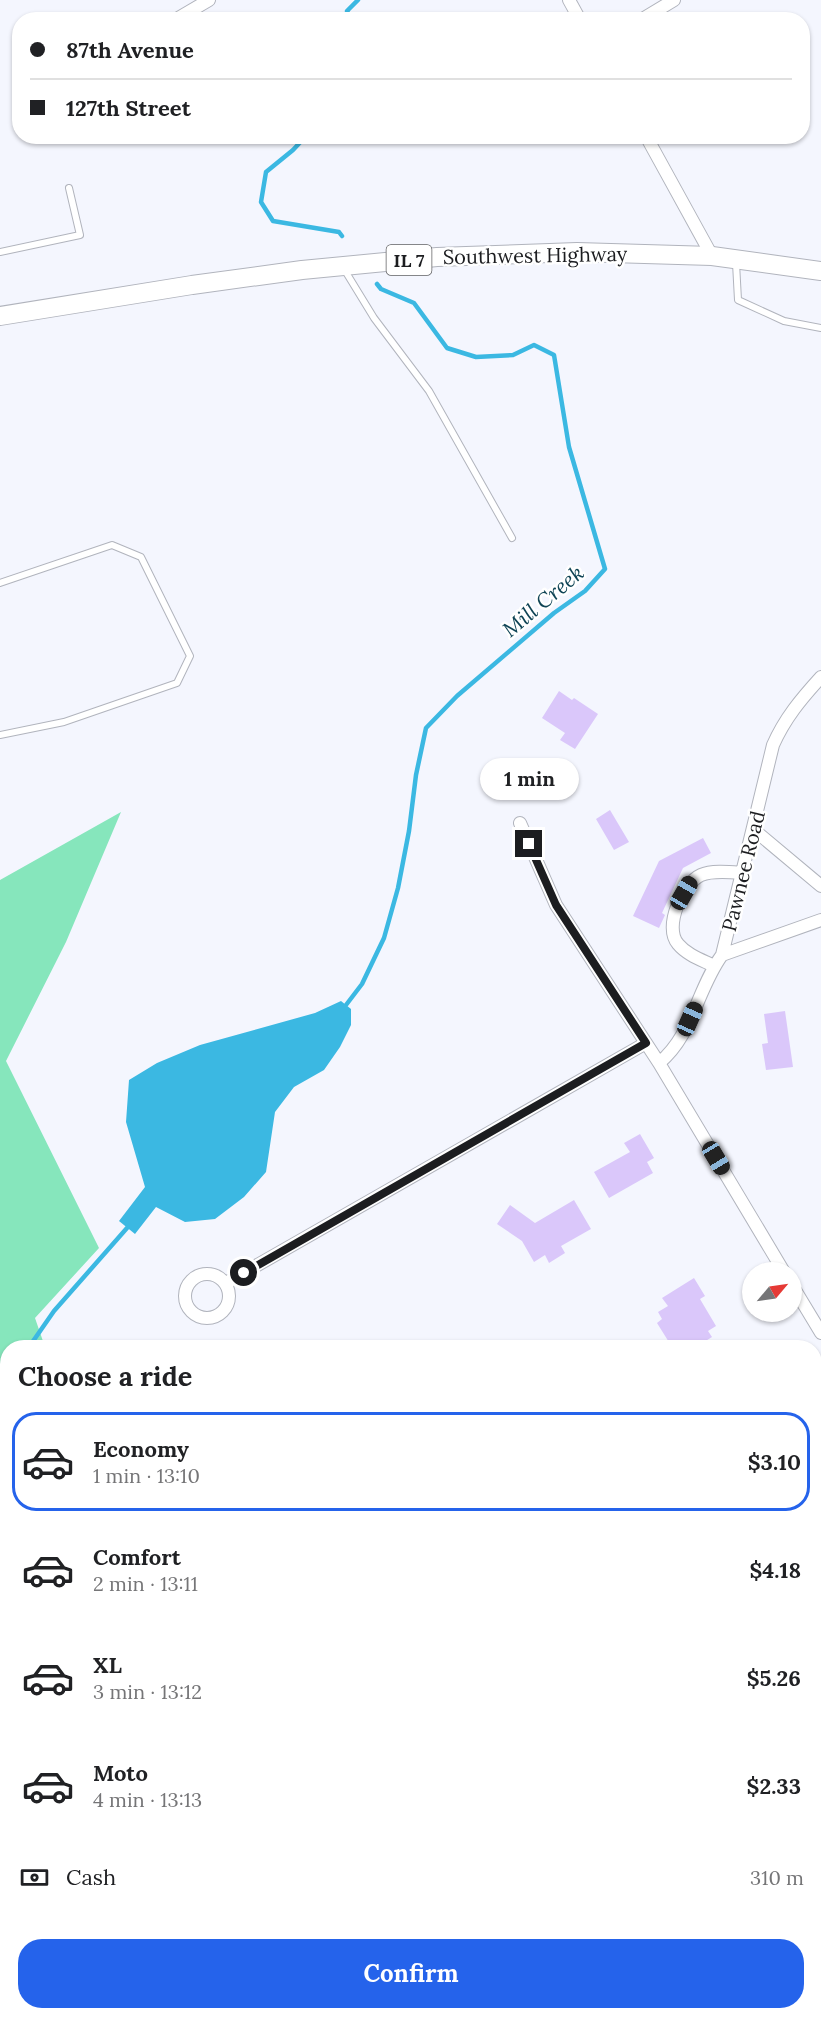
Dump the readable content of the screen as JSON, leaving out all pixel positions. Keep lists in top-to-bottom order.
{
  "streets": {
    "main road": ["Southwest Highway", "IL 7"],
    "street": ["Pawnee Road"]
  },
  "water": ["Mill Creek"],
  "north": "top right",
  "page": {
    "banner": ["87th Avenue", "127th Street"],
    "bubble": "1 min",
    "heading": "Choose a ride",
    "list": [
      {
        "name": "Economy",
        "note": "1 min · 13:10",
        "value": "$3.10"
      },
      {
        "name": "Comfort",
        "note": "2 min · 13:11",
        "value": "$4.18"
      },
      {
        "name": "XL",
        "note": "3 min · 13:12",
        "value": "$5.26"
      },
      {
        "name": "Moto",
        "note": "4 min · 13:13",
        "value": "$2.33"
      }
    ],
    "pay": ["Cash", "310 m"],
    "buttons": "Confirm"
  }
}
